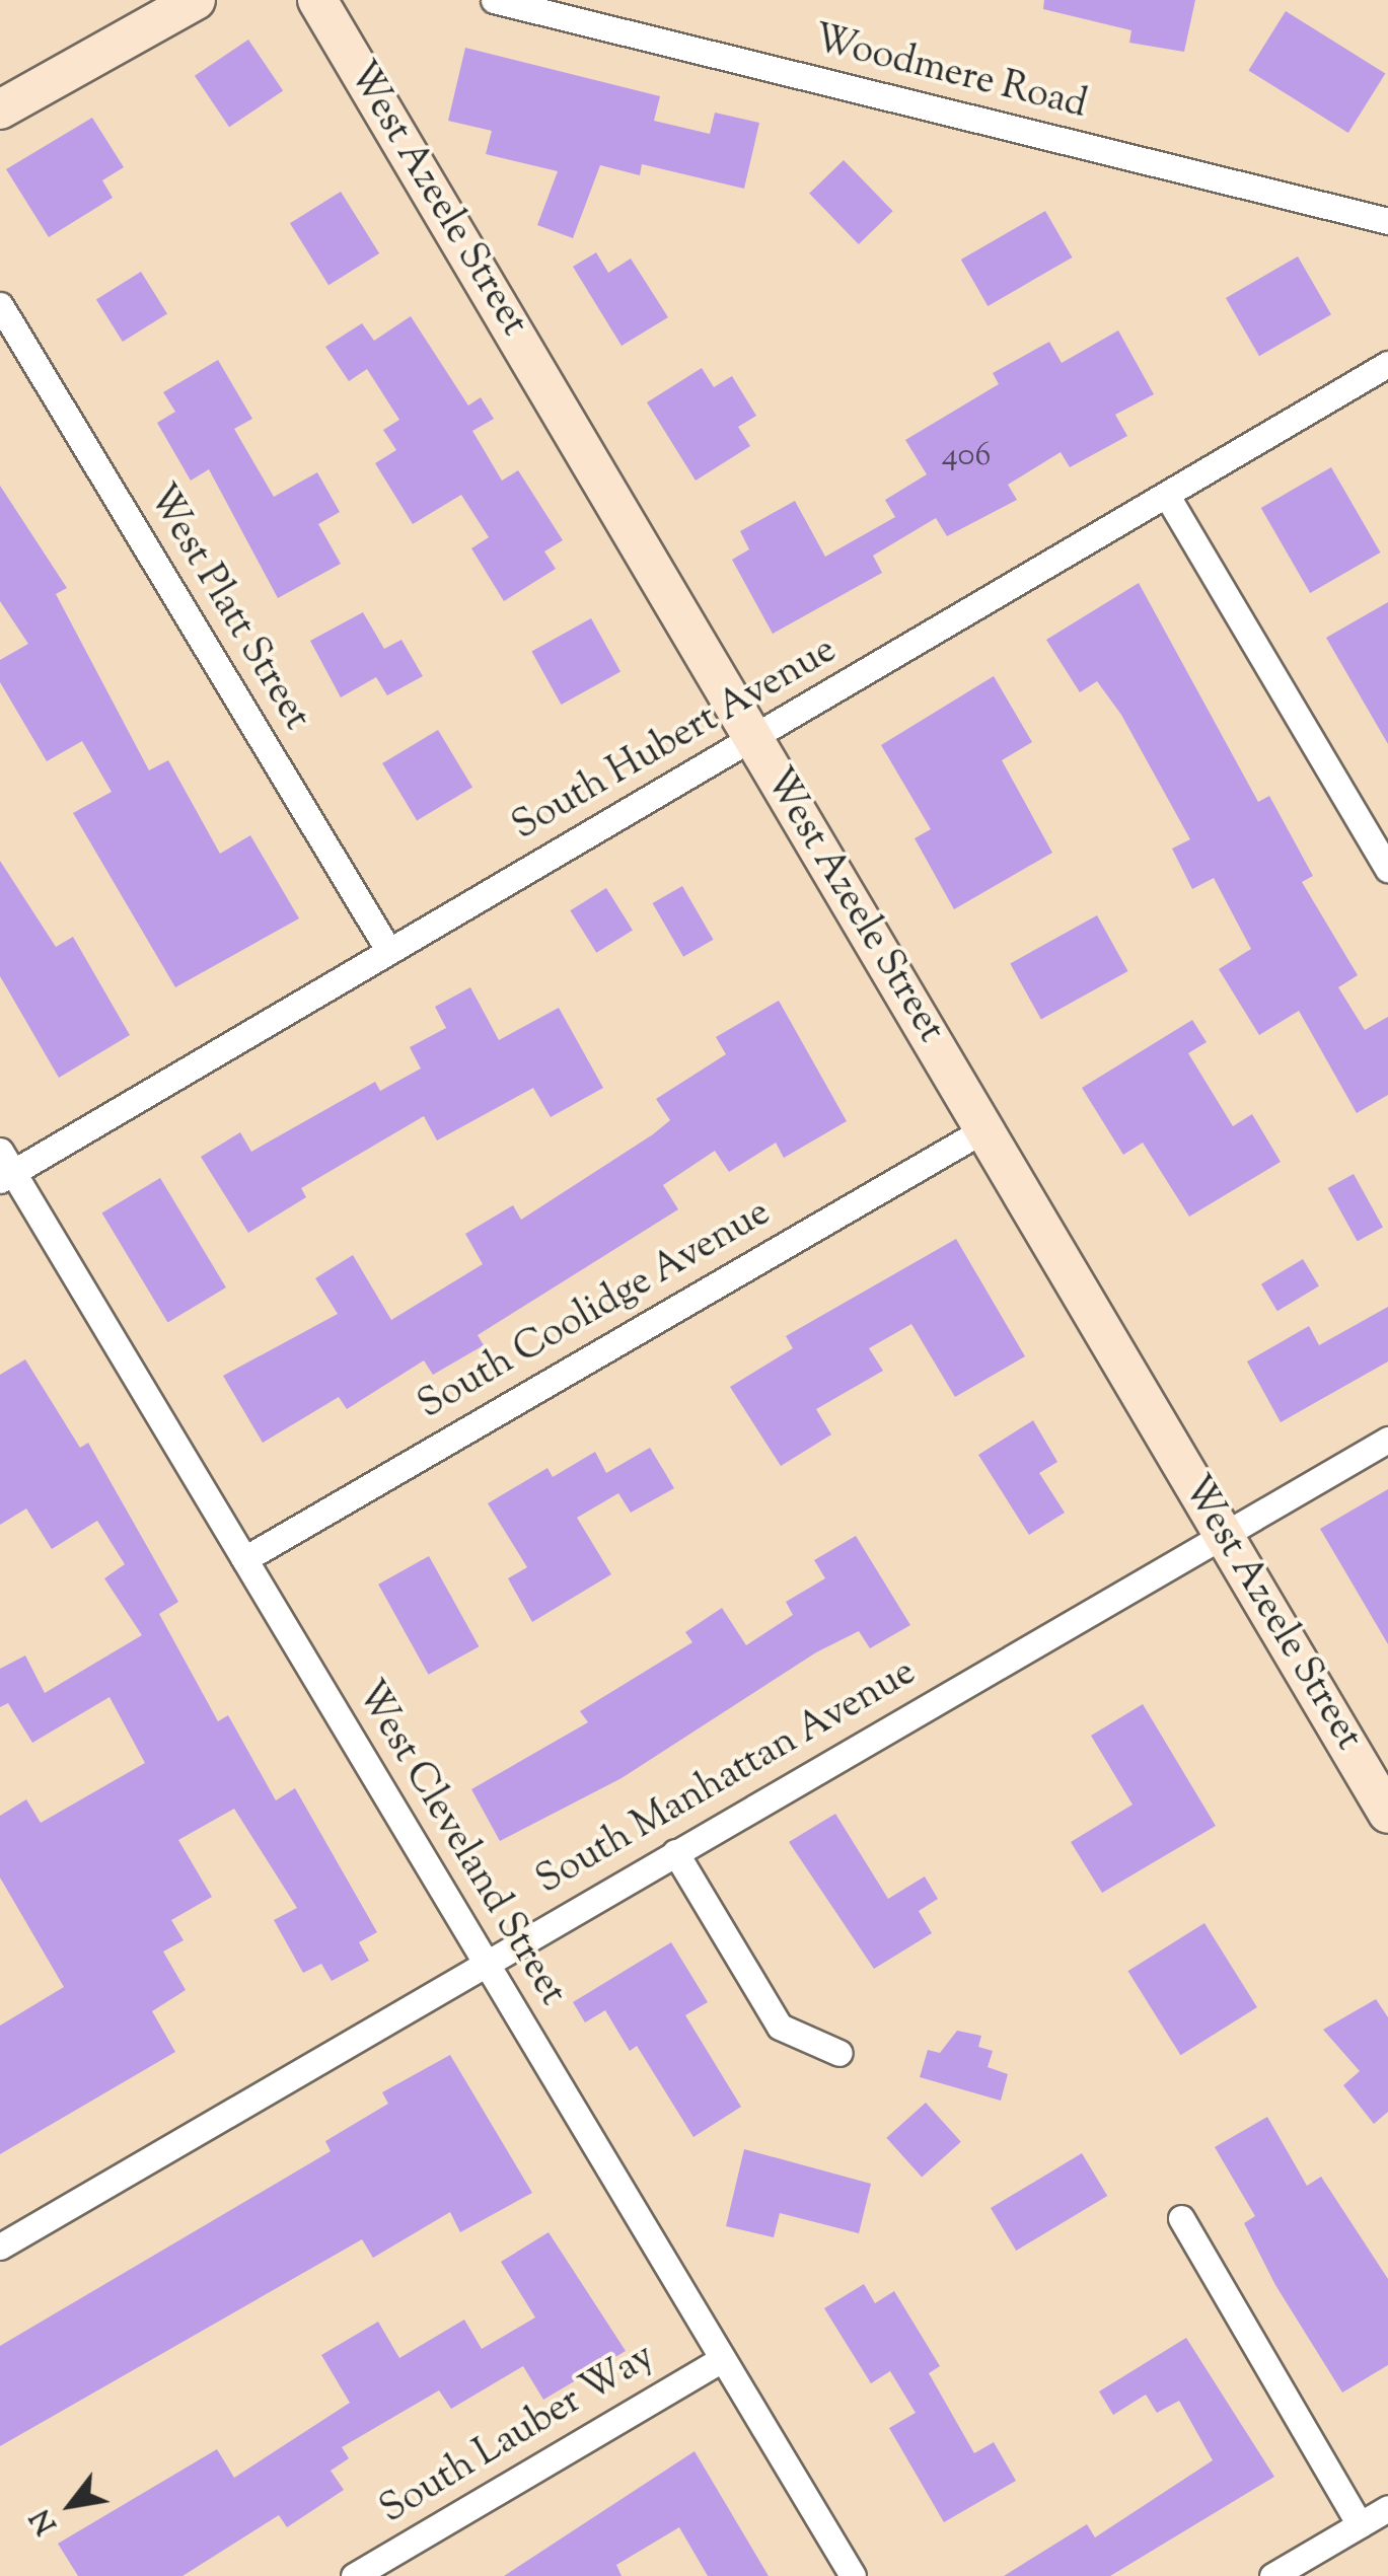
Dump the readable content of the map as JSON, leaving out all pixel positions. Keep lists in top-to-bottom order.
{
  "streets": {
    "street": [
      "Woodmere Road",
      "West Azeele Street",
      "West Platt Street",
      "South Hubert Avenue",
      "South Coolidge Avenue",
      "South Manhattan Avenue",
      "West Cleveland Street",
      "South Lauber Way"
    ]
  },
  "crossings": [
    ["West Azeele Street", "South Hubert Avenue"],
    ["West Azeele Street", "South Coolidge Avenue"],
    ["West Azeele Street", "South Manhattan Avenue"],
    ["West Platt Street", "South Hubert Avenue"],
    ["South Hubert Avenue", "West Cleveland Street"],
    ["South Coolidge Avenue", "West Cleveland Street"],
    ["South Manhattan Avenue", "West Cleveland Street"],
    ["West Cleveland Street", "South Lauber Way"]
  ],
  "house_numbers": ["406"],
  "north": "bottom left"
}
